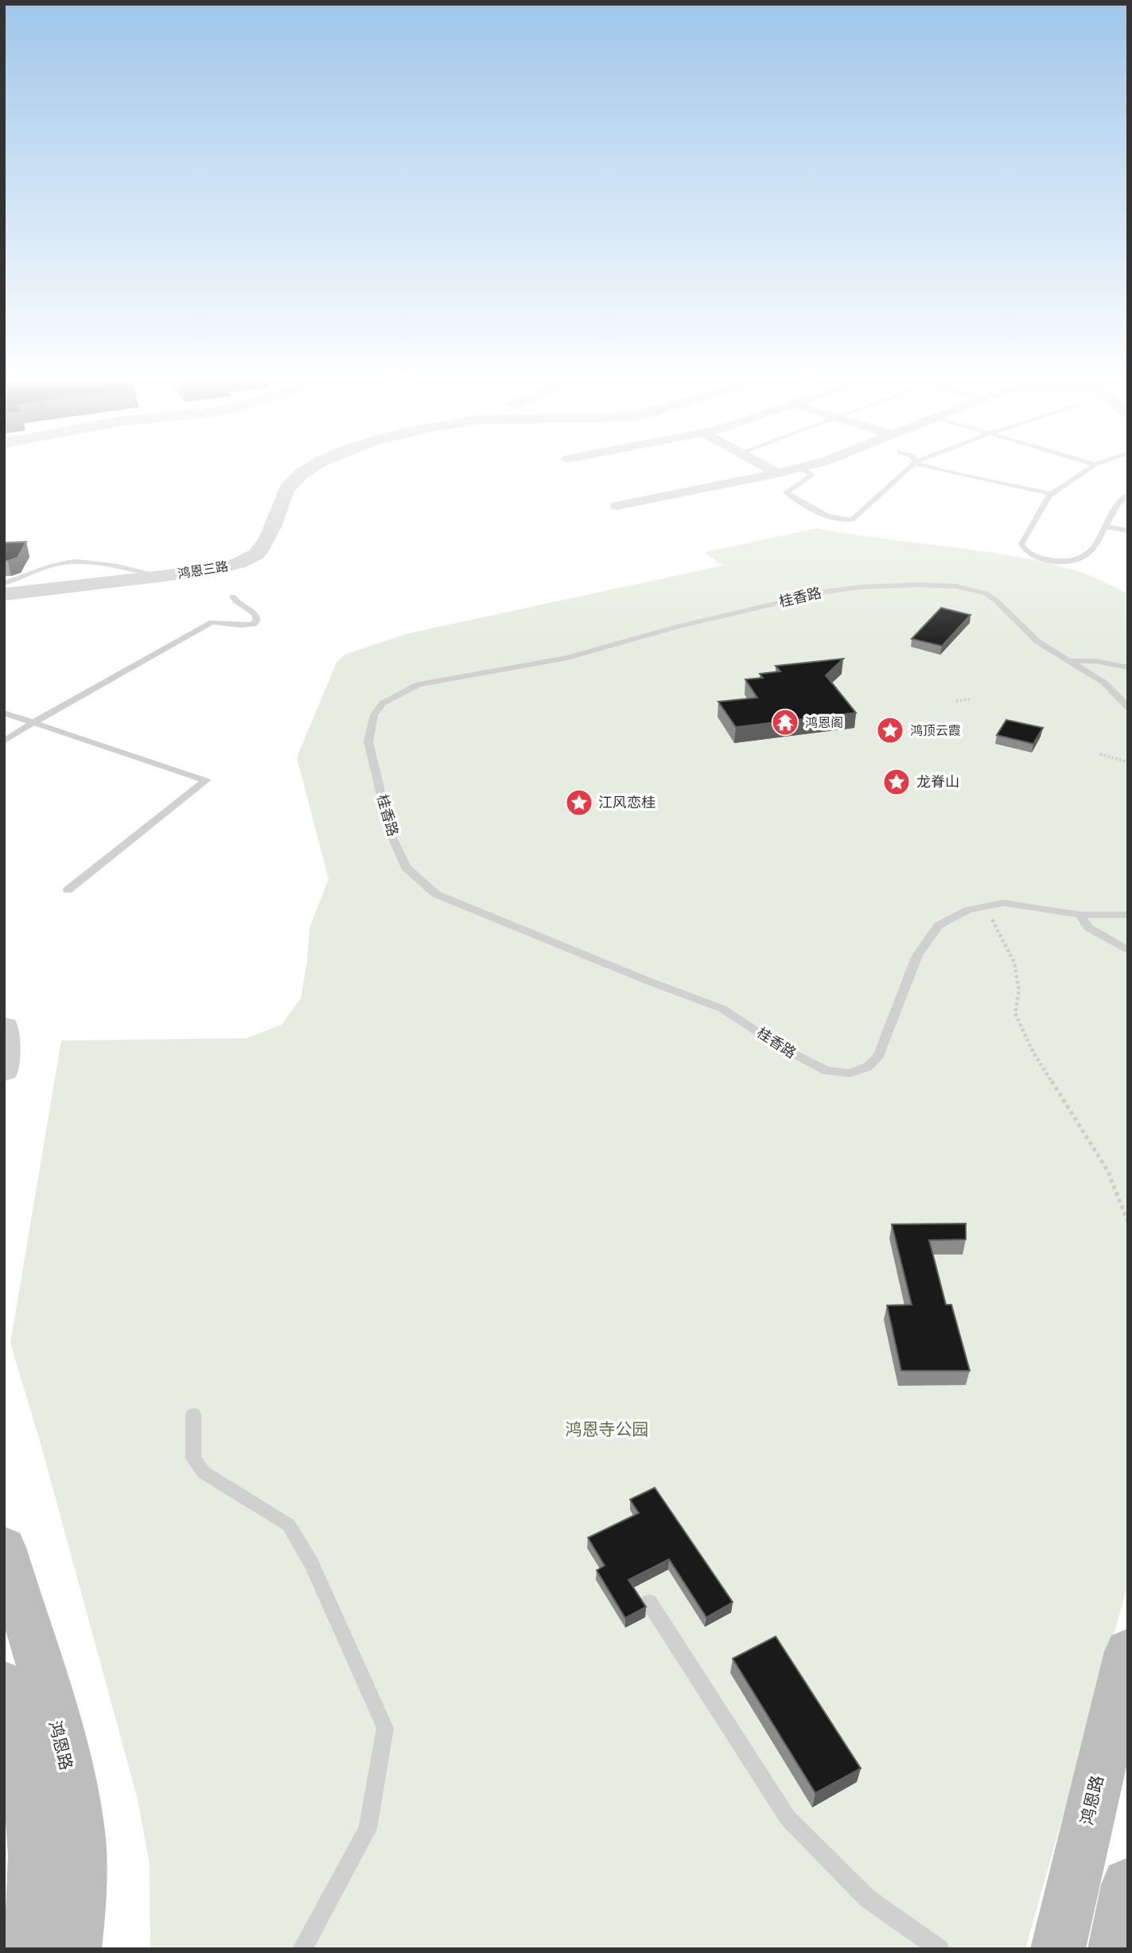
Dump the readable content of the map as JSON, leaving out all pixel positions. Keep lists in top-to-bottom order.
{
  "streets": {
    "main road": ["鸿恩路"],
    "street": ["鸿恩三路"],
    "lane": ["桂香路"]
  },
  "parks": ["鸿恩寺公园"],
  "places": {
    "temple": ["鸿恩阁"],
    "place": ["鸿顶云霞", "龙脊山", "江风恋桂"]
  }
}
